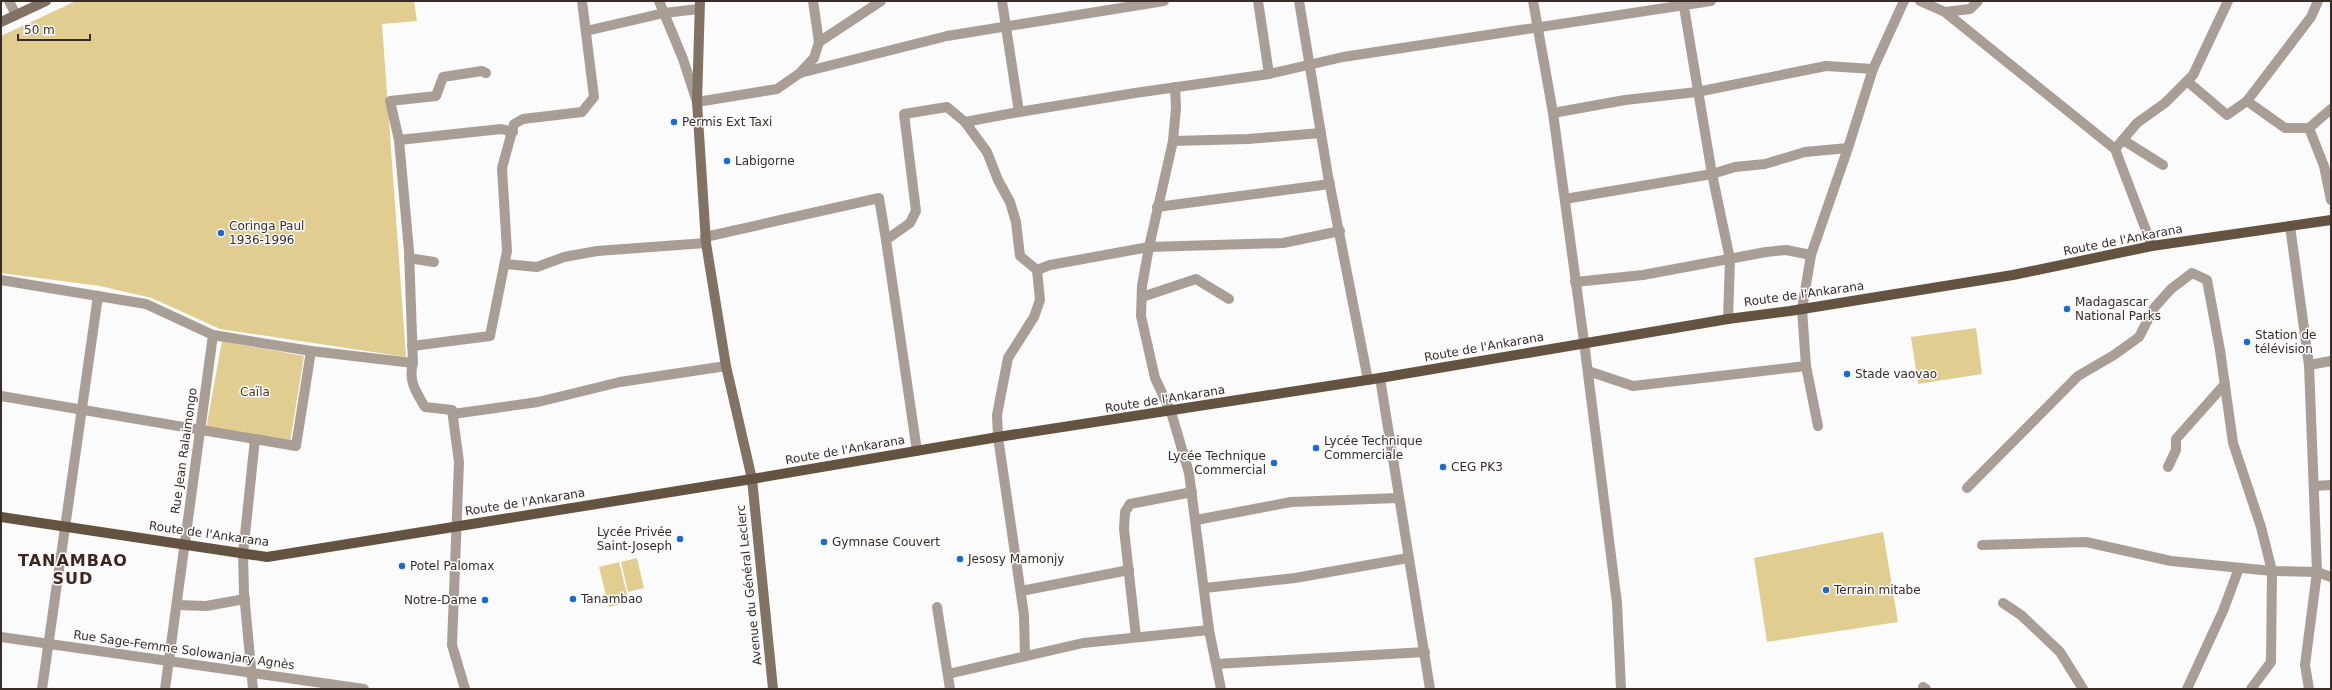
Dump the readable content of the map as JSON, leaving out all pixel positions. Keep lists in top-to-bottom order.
{
  "streets": {
    "main road": ["Route de l'Ankarana", "Avenue du Général Leclerc"],
    "street": ["Rue Jean Ralaimongo", "Rue Sage-Femme Solowanjary Agnès"]
  },
  "crossings": [
    ["Route de l'Ankarana", "Rue Jean Ralaimongo"],
    ["Route de l'Ankarana", "Avenue du Général Leclerc"],
    ["Rue Jean Ralaimongo", "Rue Sage-Femme Solowanjary Agnès"]
  ],
  "districts": ["TANAMBAO SUD"],
  "parks": ["Caïla"],
  "places": [
    "Permis Ext Taxi",
    "Labigorne",
    "Coringa Paul 1936-1996",
    "Madagascar National Parks",
    "Station de télévision",
    "Stade vaovao",
    "Lycée Technique Commerciale",
    "Lycée Technique Commercial",
    "CEG PK3",
    "Lycée Privée Saint-Joseph",
    "Gymnase Couvert",
    "Jesosy Mamonjy",
    "Potel Palomax",
    "Terrain mitabe",
    "Tanambao",
    "Notre-Dame"
  ],
  "scale_bar": "50 m"
}
